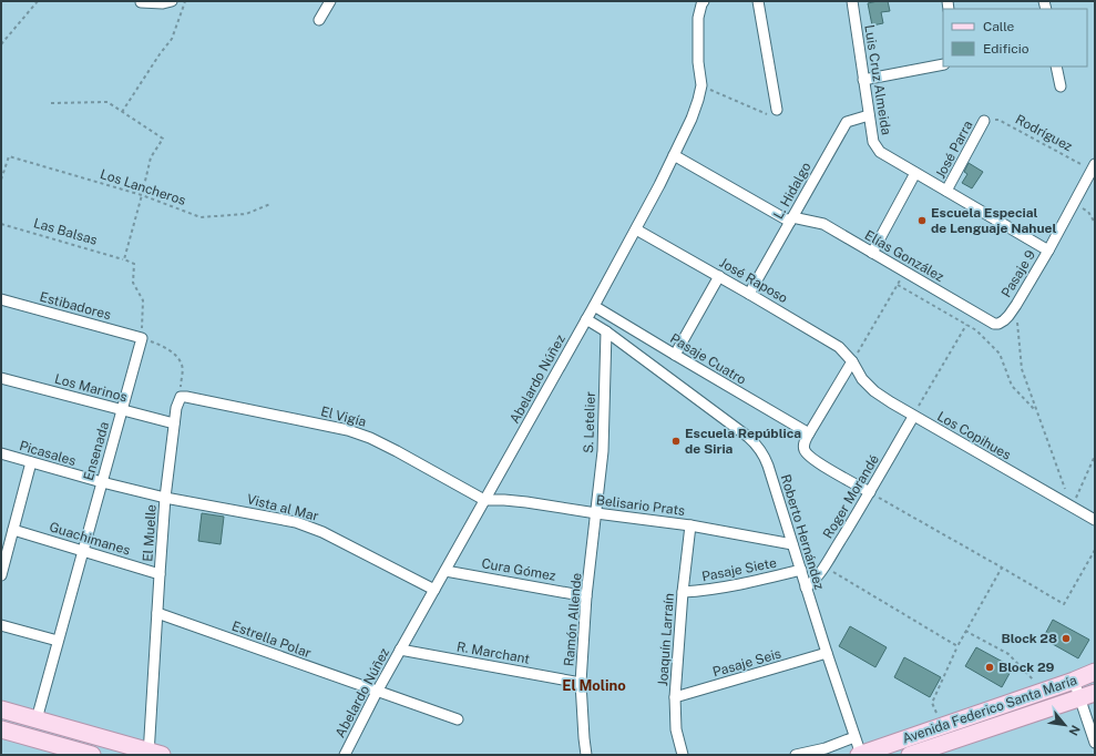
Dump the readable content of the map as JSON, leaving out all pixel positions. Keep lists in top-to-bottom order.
{
  "streets": {
    "main road": ["Avenida Federico Santa María"],
    "street": [
      "Luis Cruz Almeida",
      "José Parra",
      "L. Hidalgo",
      "Elías González",
      "Pasaje 9",
      "José Raposo",
      "Estibadores",
      "Pasaje Cuatro",
      "Abelardo Núñez",
      "Los Marinos",
      "El Vigía",
      "S. Letelier",
      "Los Copihues",
      "Ensenada",
      "Picasales",
      "Roger Morandé",
      "Belisario Prats",
      "Vista al Mar",
      "Roberto Hernández",
      "El Muelle",
      "Guachimanes",
      "Cura Gómez",
      "Pasaje Siete",
      "Ramón Allende",
      "Estrella Polar",
      "Joaquín Larraín",
      "R. Marchant",
      "Pasaje Seis"
    ],
    "path": ["Rodríguez", "Los Lancheros", "Las Balsas"]
  },
  "crossings": [
    ["Luis Cruz Almeida", "José Parra"],
    ["Luis Cruz Almeida", "L. Hidalgo"],
    ["Luis Cruz Almeida", "Pasaje 9"],
    ["Rodríguez", "José Parra"],
    ["Rodríguez", "Pasaje 9"],
    ["L. Hidalgo", "Elías González"],
    ["L. Hidalgo", "José Raposo"],
    ["Elías González", "Pasaje 9"],
    ["Elías González", "Abelardo Núñez"],
    ["José Raposo", "Abelardo Núñez"],
    ["José Raposo", "Los Copihues"],
    ["Estibadores", "Ensenada"],
    ["Pasaje Cuatro", "Abelardo Núñez"],
    ["Abelardo Núñez", "El Vigía"],
    ["Abelardo Núñez", "Belisario Prats"],
    ["Abelardo Núñez", "Vista al Mar"],
    ["Abelardo Núñez", "Roberto Hernández"],
    ["Abelardo Núñez", "Cura Gómez"],
    ["Abelardo Núñez", "Estrella Polar"],
    ["Abelardo Núñez", "R. Marchant"],
    ["Los Marinos", "Ensenada"],
    ["Los Marinos", "El Muelle"],
    ["El Vigía", "Belisario Prats"],
    ["El Vigía", "El Muelle"],
    ["S. Letelier", "Belisario Prats"],
    ["S. Letelier", "Roberto Hernández"],
    ["S. Letelier", "Ramón Allende"],
    ["Los Copihues", "Roger Morandé"],
    ["Ensenada", "Picasales"],
    ["Ensenada", "Guachimanes"],
    ["Picasales", "Vista al Mar"],
    ["Picasales", "El Muelle"],
    ["Roger Morandé", "Roberto Hernández"],
    ["Belisario Prats", "Roberto Hernández"],
    ["Belisario Prats", "Ramón Allende"],
    ["Belisario Prats", "Joaquín Larraín"],
    ["Vista al Mar", "El Muelle"],
    ["Roberto Hernández", "Pasaje Siete"],
    ["Roberto Hernández", "Pasaje Seis"],
    ["Roberto Hernández", "Avenida Federico Santa María"],
    ["El Muelle", "Guachimanes"],
    ["El Muelle", "Estrella Polar"],
    ["Cura Gómez", "Ramón Allende"],
    ["Pasaje Siete", "Joaquín Larraín"],
    ["Ramón Allende", "R. Marchant"],
    ["Joaquín Larraín", "Pasaje Seis"]
  ],
  "districts": ["El Molino"],
  "places": [
    "Escuela Especial de Lenguaje Nahuel",
    "Escuela República de Siria",
    "Block 28",
    "Block 29"
  ],
  "legend": ["Calle", "Edificio"],
  "north": "bottom right"
}
